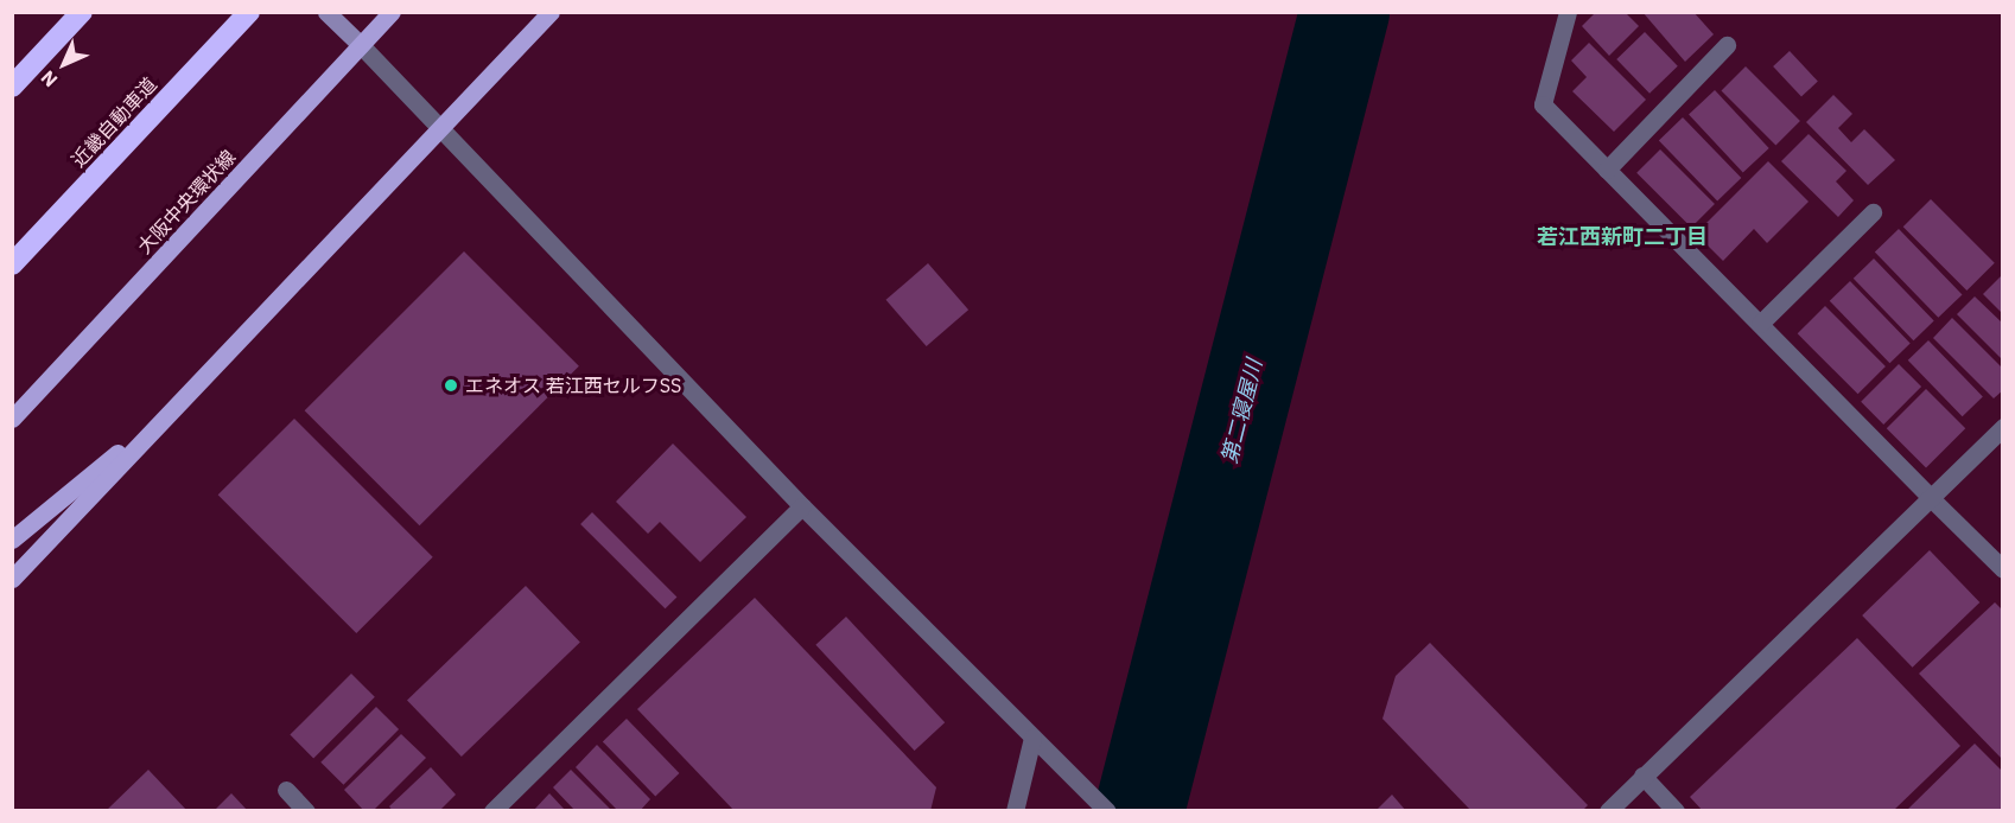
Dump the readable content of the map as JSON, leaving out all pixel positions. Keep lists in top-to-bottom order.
{
  "streets": {
    "highway": ["近畿自動車道"],
    "main road": ["大阪中央環状線"]
  },
  "districts": ["若江西新町二丁目"],
  "water": ["第二寝屋川"],
  "places": ["エネオス 若江西セルフSS"],
  "north": "bottom left"
}
